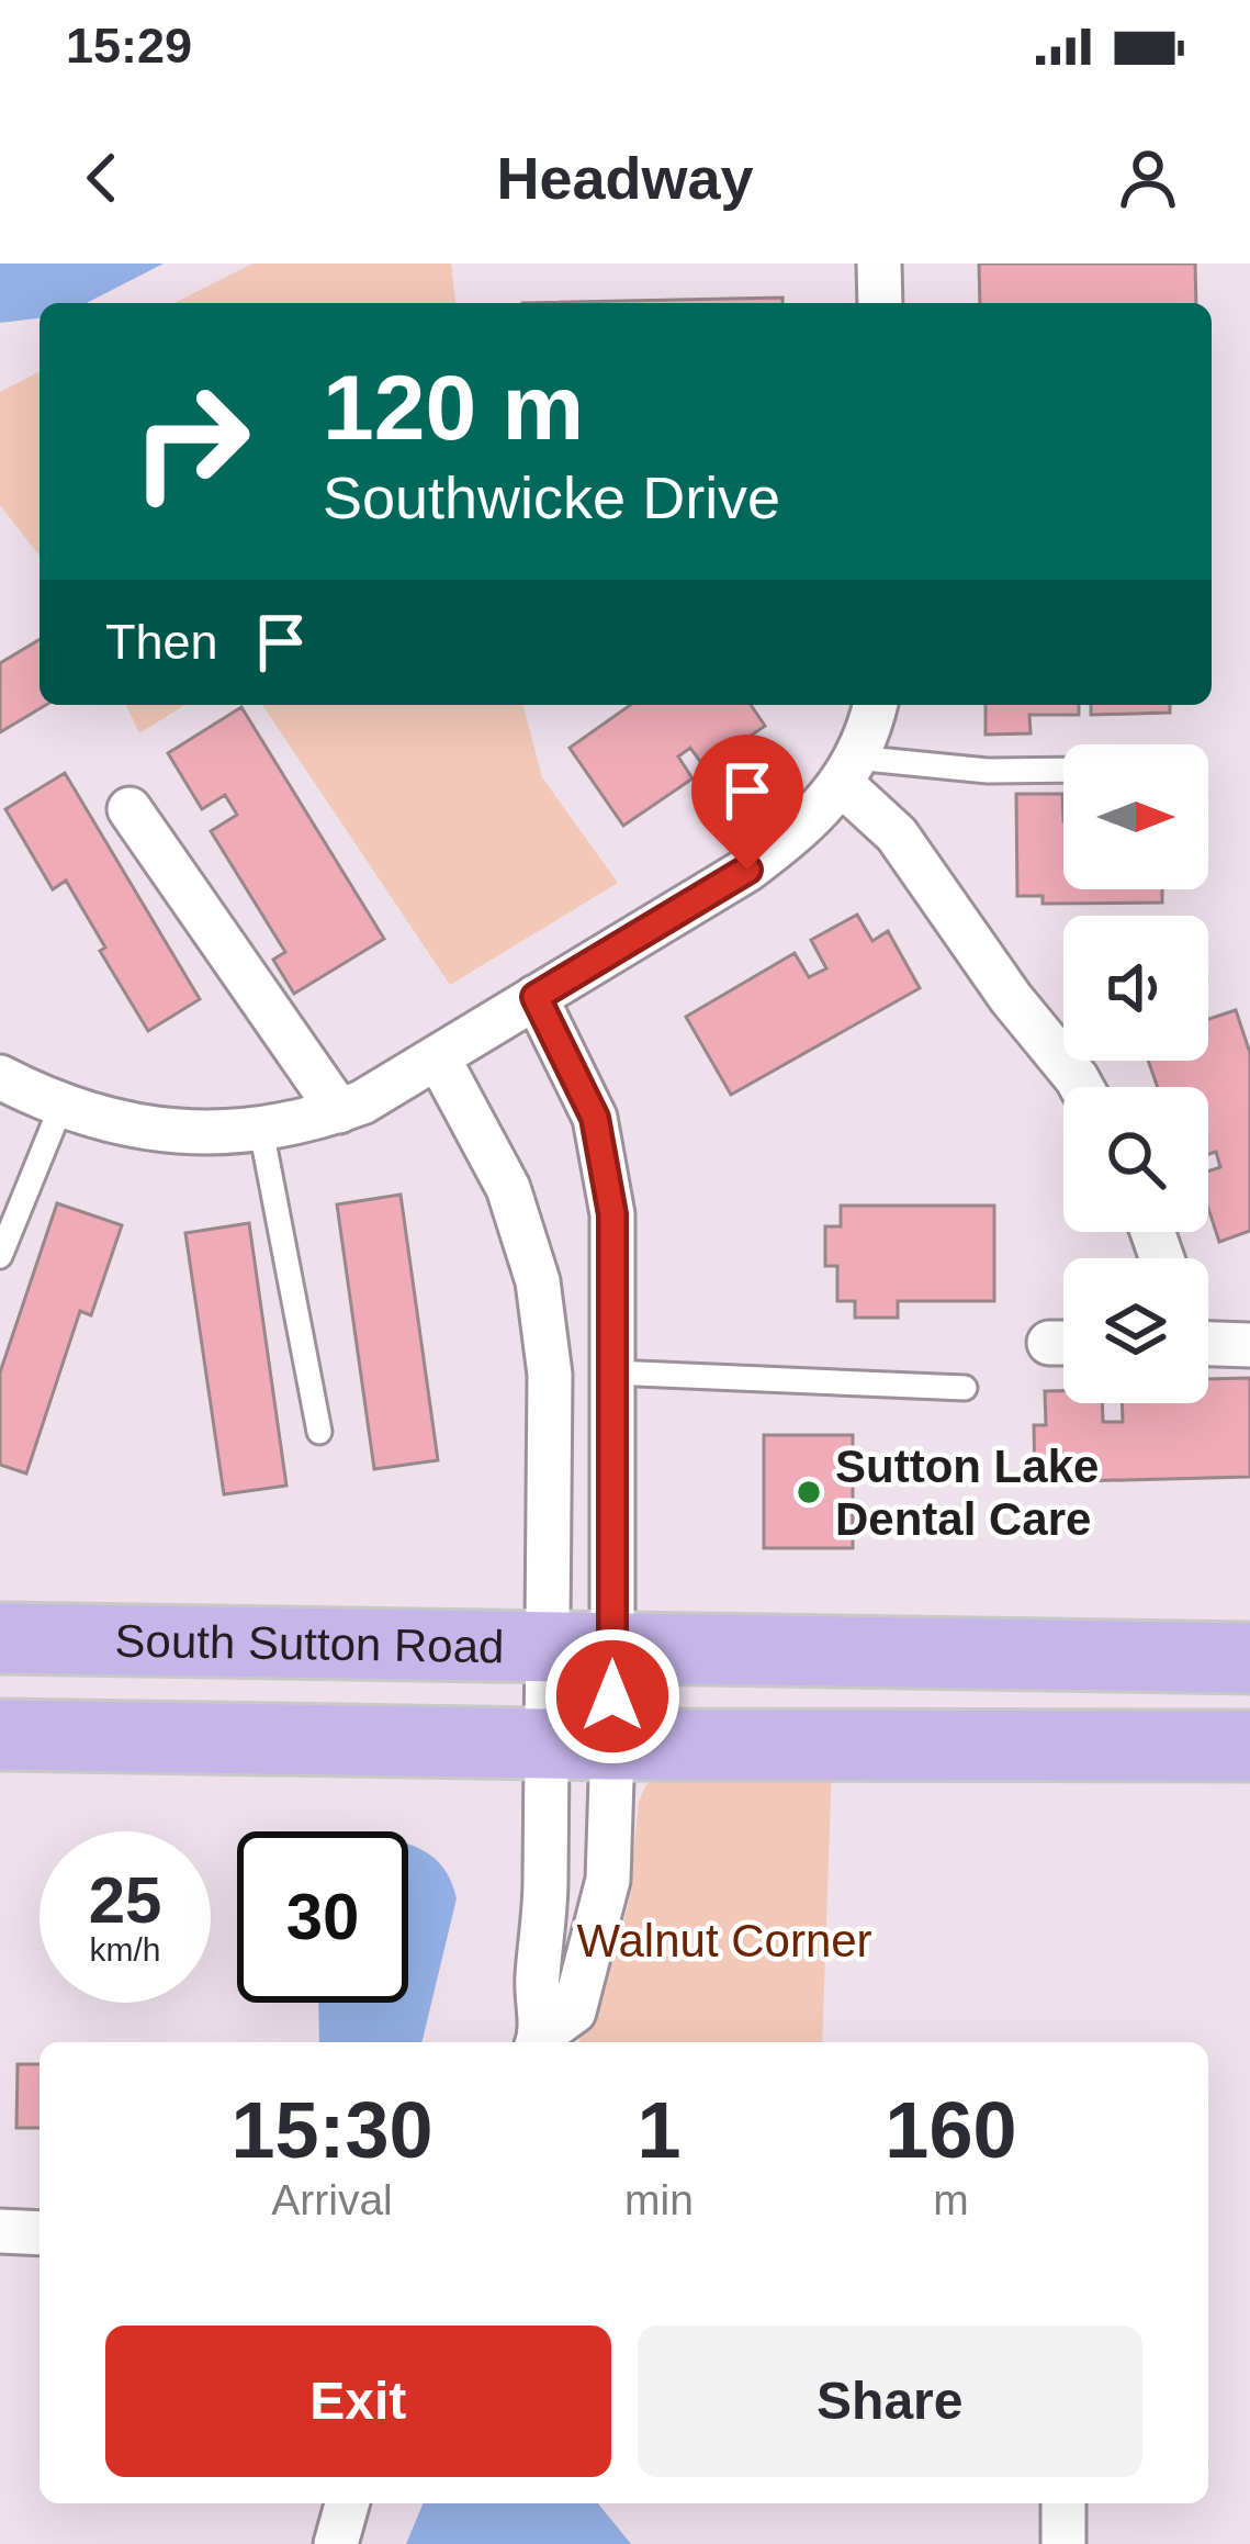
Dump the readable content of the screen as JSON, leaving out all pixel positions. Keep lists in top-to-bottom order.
{
  "streets": {
    "main road": ["South Sutton Road"]
  },
  "parks": ["Walnut Corner"],
  "places": ["Sutton Lake Dental Care"],
  "north": "right",
  "page": {
    "status": "15:29",
    "header": "Headway",
    "turn": ["120 m", "Southwicke Drive"],
    "then": "Then",
    "speed": "25 km/h",
    "limit": "30",
    "eta": [
      "15:30",
      "Arrival",
      "1",
      "min",
      "160",
      "m"
    ],
    "buttons": ["Exit", "Share"]
  }
}
